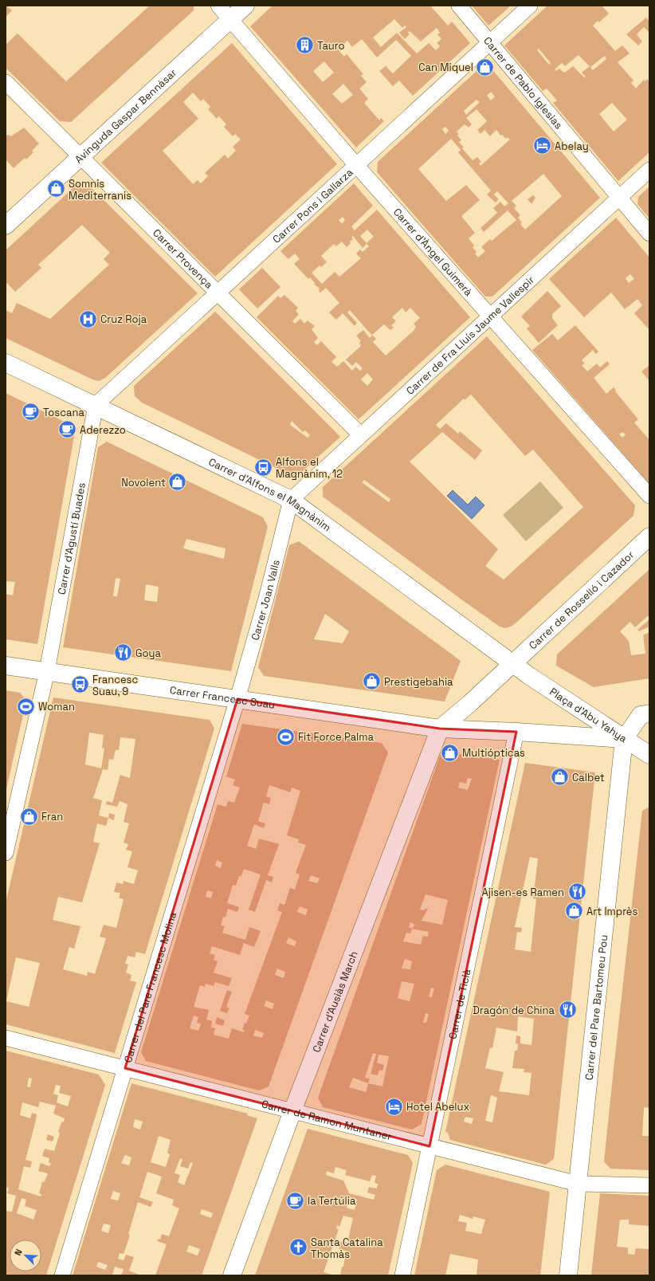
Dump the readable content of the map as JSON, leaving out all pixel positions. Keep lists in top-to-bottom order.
{
  "streets": {
    "street": [
      "Carrer de Pablo Iglesias",
      "Avinguda Gaspar Bennàsar",
      "Carrer Pons i Gallarza",
      "Carrer d'Àngel Guimerà",
      "Carrer Provença",
      "Carrer de Fra Lluís Jaume Vallespir",
      "Carrer d'Alfons el Magnànim",
      "Carrer d'Agustí Buades",
      "Carrer Joan Valls",
      "Carrer de Rosselló i Cazador",
      "Carrer Francesc Suau",
      "Plaça d'Abu Yahya",
      "Carrer del Pare Francesc Molina",
      "Carrer d'Ausiàs March",
      "Carrer de Ticià",
      "Carrer del Pare Bartomeu Pou",
      "Carrer de Ramon Muntaner"
    ]
  },
  "crossings": [
    ["Carrer de Pablo Iglesias", "Carrer Pons i Gallarza"],
    ["Carrer de Pablo Iglesias", "Carrer de Fra Lluís Jaume Vallespir"],
    ["Avinguda Gaspar Bennàsar", "Carrer d'Àngel Guimerà"],
    ["Avinguda Gaspar Bennàsar", "Carrer Provença"],
    ["Carrer Pons i Gallarza", "Carrer d'Àngel Guimerà"],
    ["Carrer Pons i Gallarza", "Carrer Provença"],
    ["Carrer Pons i Gallarza", "Carrer d'Alfons el Magnànim"],
    ["Carrer Pons i Gallarza", "Carrer d'Agustí Buades"],
    ["Carrer d'Àngel Guimerà", "Carrer de Fra Lluís Jaume Vallespir"],
    ["Carrer Provença", "Carrer de Fra Lluís Jaume Vallespir"],
    ["Carrer de Fra Lluís Jaume Vallespir", "Carrer d'Alfons el Magnànim"],
    ["Carrer de Fra Lluís Jaume Vallespir", "Carrer Joan Valls"],
    ["Carrer d'Alfons el Magnànim", "Carrer d'Agustí Buades"],
    ["Carrer d'Alfons el Magnànim", "Carrer Joan Valls"],
    ["Carrer d'Alfons el Magnànim", "Carrer de Rosselló i Cazador"],
    ["Carrer d'Alfons el Magnànim", "Plaça d'Abu Yahya"],
    ["Carrer d'Agustí Buades", "Carrer Francesc Suau"],
    ["Carrer Joan Valls", "Carrer Francesc Suau"],
    ["Carrer Joan Valls", "Carrer del Pare Francesc Molina"],
    ["Carrer de Rosselló i Cazador", "Plaça d'Abu Yahya"],
    ["Carrer Francesc Suau", "Plaça d'Abu Yahya"],
    ["Carrer Francesc Suau", "Carrer del Pare Francesc Molina"],
    ["Carrer Francesc Suau", "Carrer d'Ausiàs March"],
    ["Plaça d'Abu Yahya", "Carrer d'Ausiàs March"],
    ["Plaça d'Abu Yahya", "Carrer de Ticià"],
    ["Plaça d'Abu Yahya", "Carrer del Pare Bartomeu Pou"],
    ["Carrer del Pare Francesc Molina", "Carrer de Ramon Muntaner"],
    ["Carrer d'Ausiàs March", "Carrer de Ramon Muntaner"],
    ["Carrer de Ticià", "Carrer de Ramon Muntaner"],
    ["Carrer del Pare Bartomeu Pou", "Carrer de Ramon Muntaner"]
  ],
  "places": {
    "building": ["Tauro"],
    "shop": [
      "Can Miquel",
      "Somnis Mediterranis",
      "Novolent",
      "Prestigebahia",
      "Multiópticas",
      "Calbet",
      "Fran",
      "Art Imprès"
    ],
    "hotel": ["Abelay", "Hotel Abelux"],
    "hospital": ["Cruz Roja"],
    "cafe": ["Toscana", "Aderezzo", "la Tertúlia"],
    "bus stop": ["Alfons el Magnànim, 12", "Francesc Suau, 9"],
    "restaurant": ["Goya", "Ajisen-es Ramen", "Dragón de China"],
    "sports": ["Woman", "Fit Force Palma"],
    "church": ["Santa Catalina Thomàs"]
  },
  "north": "top left"
}
